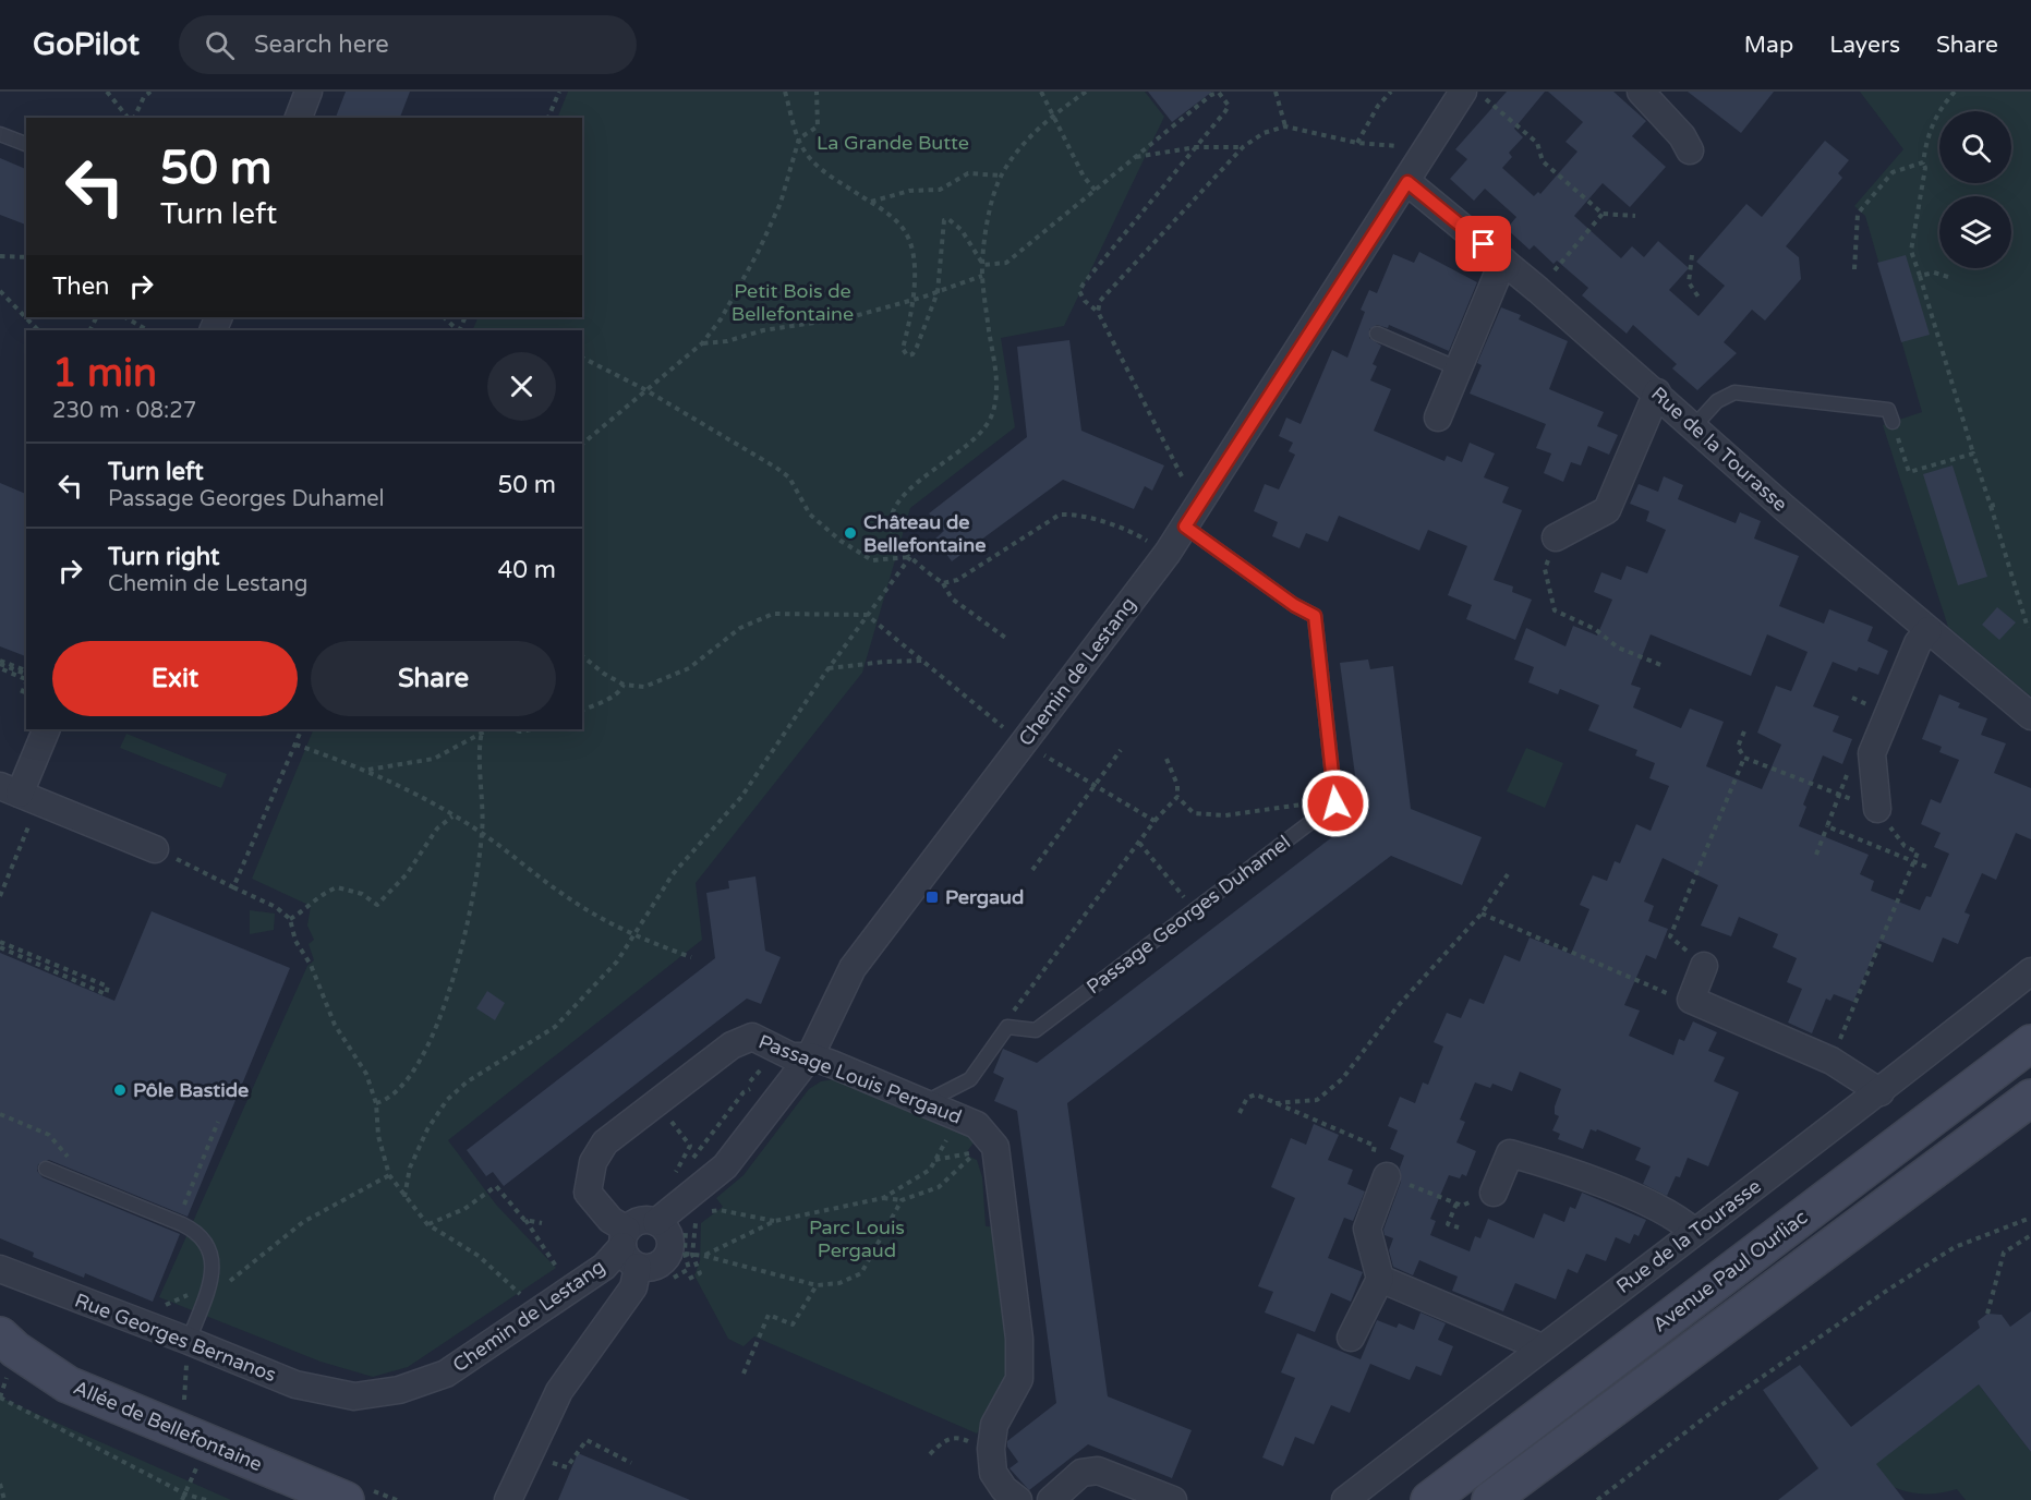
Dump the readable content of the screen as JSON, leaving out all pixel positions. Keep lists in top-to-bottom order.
{
  "streets": {
    "main road": ["Avenue Paul Ourliac", "Allée de Bellefontaine"],
    "street": [
      "Rue de la Tourasse",
      "Chemin de Lestang",
      "Passage Louis Pergaud",
      "Rue Georges Bernanos"
    ],
    "lane": ["Passage Georges Duhamel"]
  },
  "crossings": [
    ["Rue de la Tourasse", "Chemin de Lestang"],
    ["Chemin de Lestang", "Passage Louis Pergaud"],
    ["Chemin de Lestang", "Rue Georges Bernanos"]
  ],
  "parks": ["La Grande Butte", "Petit Bois de Bellefontaine", "Parc Louis Pergaud"],
  "places": {
    "other": ["Château de Bellefontaine", "Pôle Bastide"],
    "transit": ["Pergaud"]
  },
  "page": {
    "header": "GoPilot",
    "search": "Search here",
    "nav": ["Map", "Layers", "Share"],
    "turn": ["50 m", "Turn left"],
    "then": "Then",
    "heading": ["1 min", "230 m · 08:27"],
    "list": [
      {
        "name": "Turn left",
        "note": "Passage Georges Duhamel",
        "value": "50 m"
      },
      {
        "name": "Turn right",
        "note": "Chemin de Lestang",
        "value": "40 m"
      }
    ],
    "buttons": ["Exit", "Share"]
  }
}
